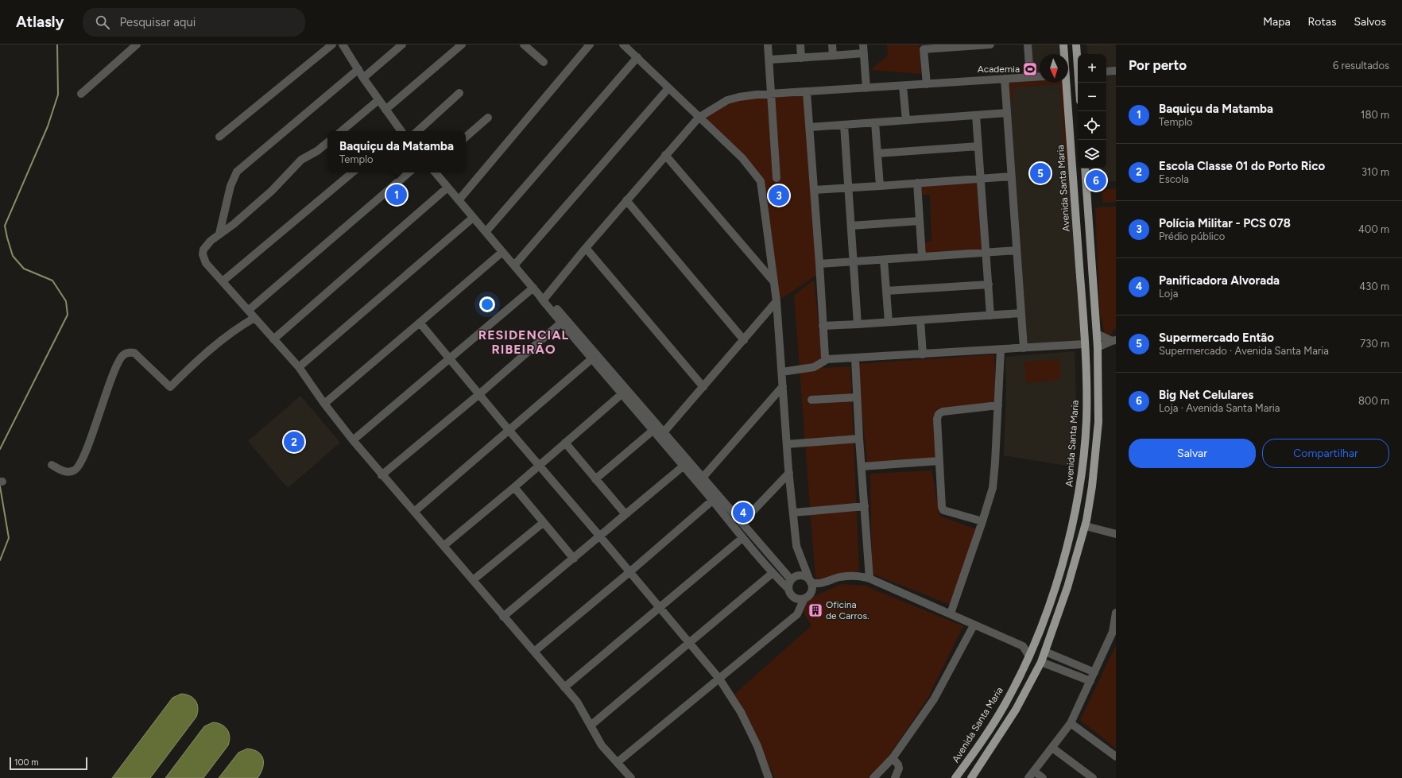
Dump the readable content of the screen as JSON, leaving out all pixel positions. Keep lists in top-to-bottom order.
{
  "streets": {
    "main road": ["Avenida Santa Maria"]
  },
  "districts": ["RESIDENCIAL RIBEIRÃO"],
  "places": {
    "sports": ["Academia"],
    "building": ["Oficina de Carros."]
  },
  "scale_bar": "100 m",
  "north": "bottom",
  "page": {
    "header": "Atlasly",
    "search": "Pesquisar aqui",
    "nav": ["Mapa", "Rotas", "Salvos"],
    "heading": ["Por perto", "6 resultados"],
    "map_buttons": ["+", "−"],
    "list": [
      {
        "mark": "1",
        "name": "Baquiçu da Matamba",
        "note": "Templo",
        "value": "180 m"
      },
      {
        "mark": "2",
        "name": "Escola Classe 01 do Porto Rico",
        "note": "Escola",
        "value": "310 m"
      },
      {
        "mark": "3",
        "name": "Polícia Militar - PCS 078",
        "note": "Prédio público",
        "value": "400 m"
      },
      {
        "mark": "4",
        "name": "Panificadora Alvorada",
        "note": "Loja",
        "value": "430 m"
      },
      {
        "mark": "5",
        "name": "Supermercado Então",
        "note": "Supermercado · Avenida Santa Maria",
        "value": "730 m"
      },
      {
        "mark": "6",
        "name": "Big Net Celulares",
        "note": "Loja · Avenida Santa Maria",
        "value": "800 m"
      }
    ],
    "popup": ["Baquiçu da Matamba", "Templo"],
    "pins": [
      "5",
      "6",
      "1",
      "3",
      "2",
      "4"
    ],
    "buttons": ["Salvar", "Compartilhar"],
    "scale": "100 m"
  }
}
